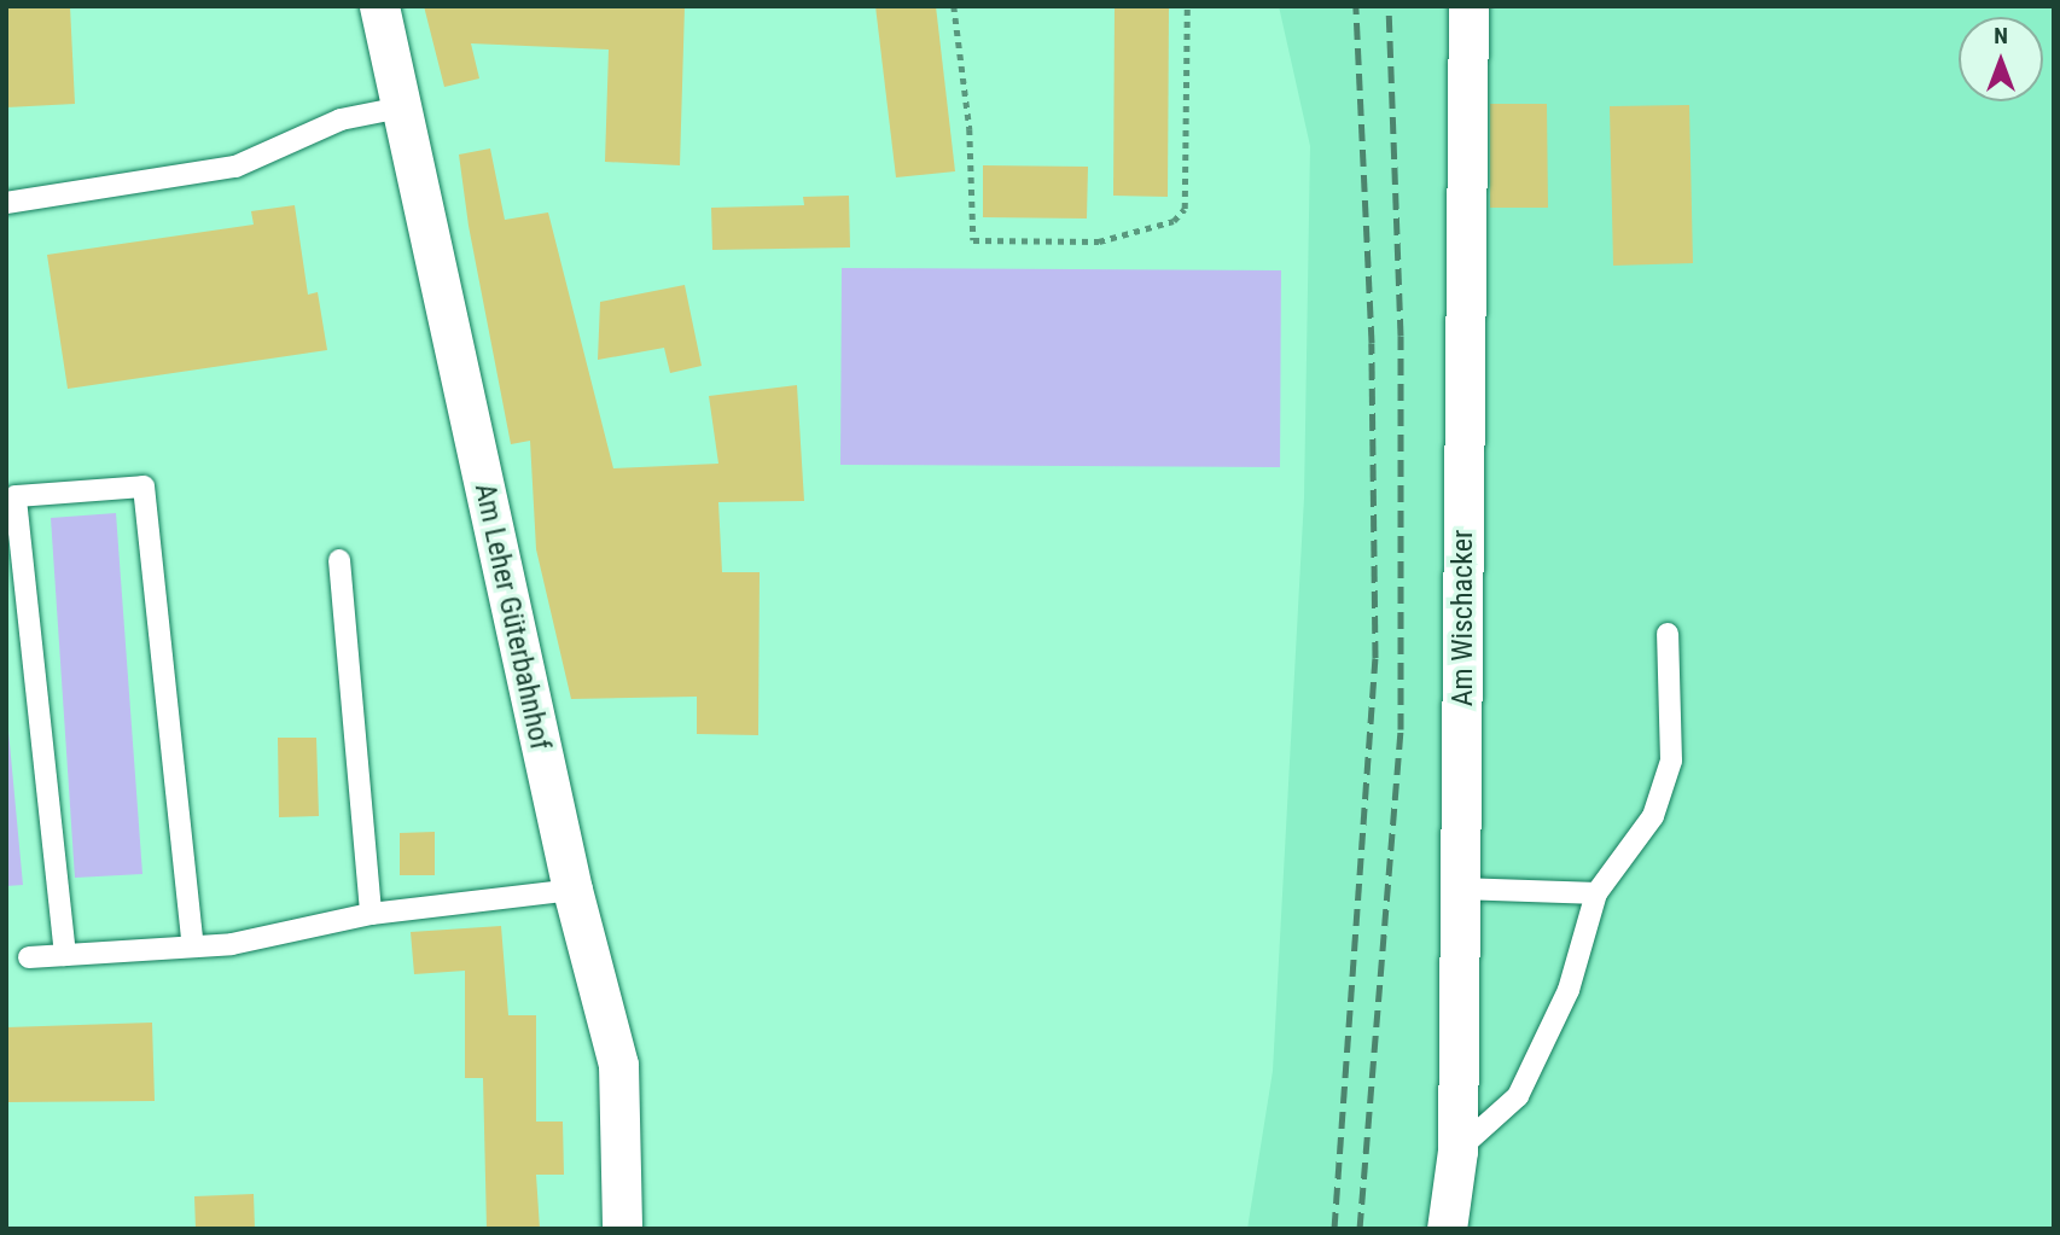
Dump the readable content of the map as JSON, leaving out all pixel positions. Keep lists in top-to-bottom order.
{
  "streets": {
    "street": ["Am Leher Güterbahnhof", "Am Wischacker"]
  },
  "north": "top"
}
